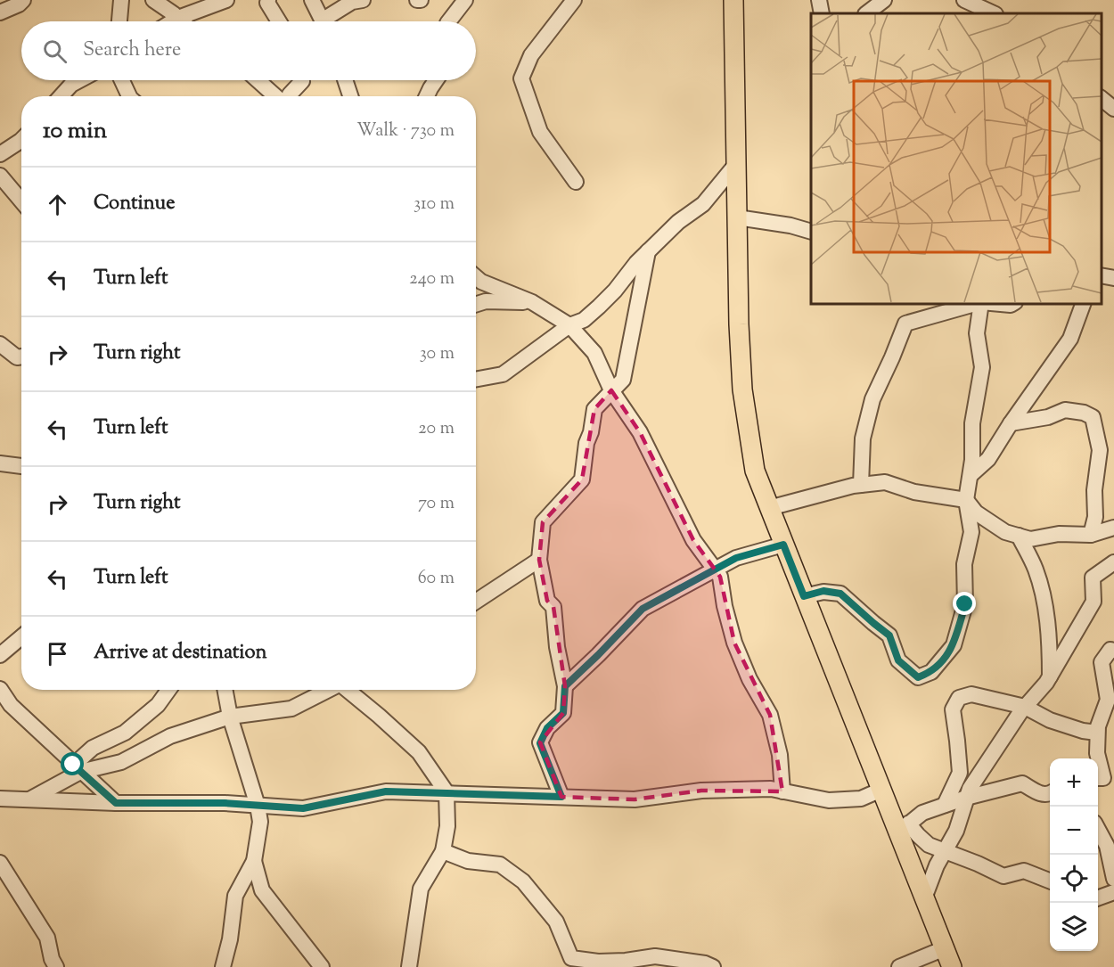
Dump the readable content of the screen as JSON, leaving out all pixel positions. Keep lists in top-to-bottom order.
{
  "page": {
    "search": "Search here",
    "heading": ["10 min", "Walk · 730 m"],
    "list": [
      ["Continue", "310 m"],
      ["Turn left", "240 m"],
      ["Turn right", "30 m"],
      ["Turn left", "20 m"],
      ["Turn right", "70 m"],
      ["Turn left", "60 m"],
      "Arrive at destination"
    ],
    "map_buttons": ["+", "−"]
  }
}
